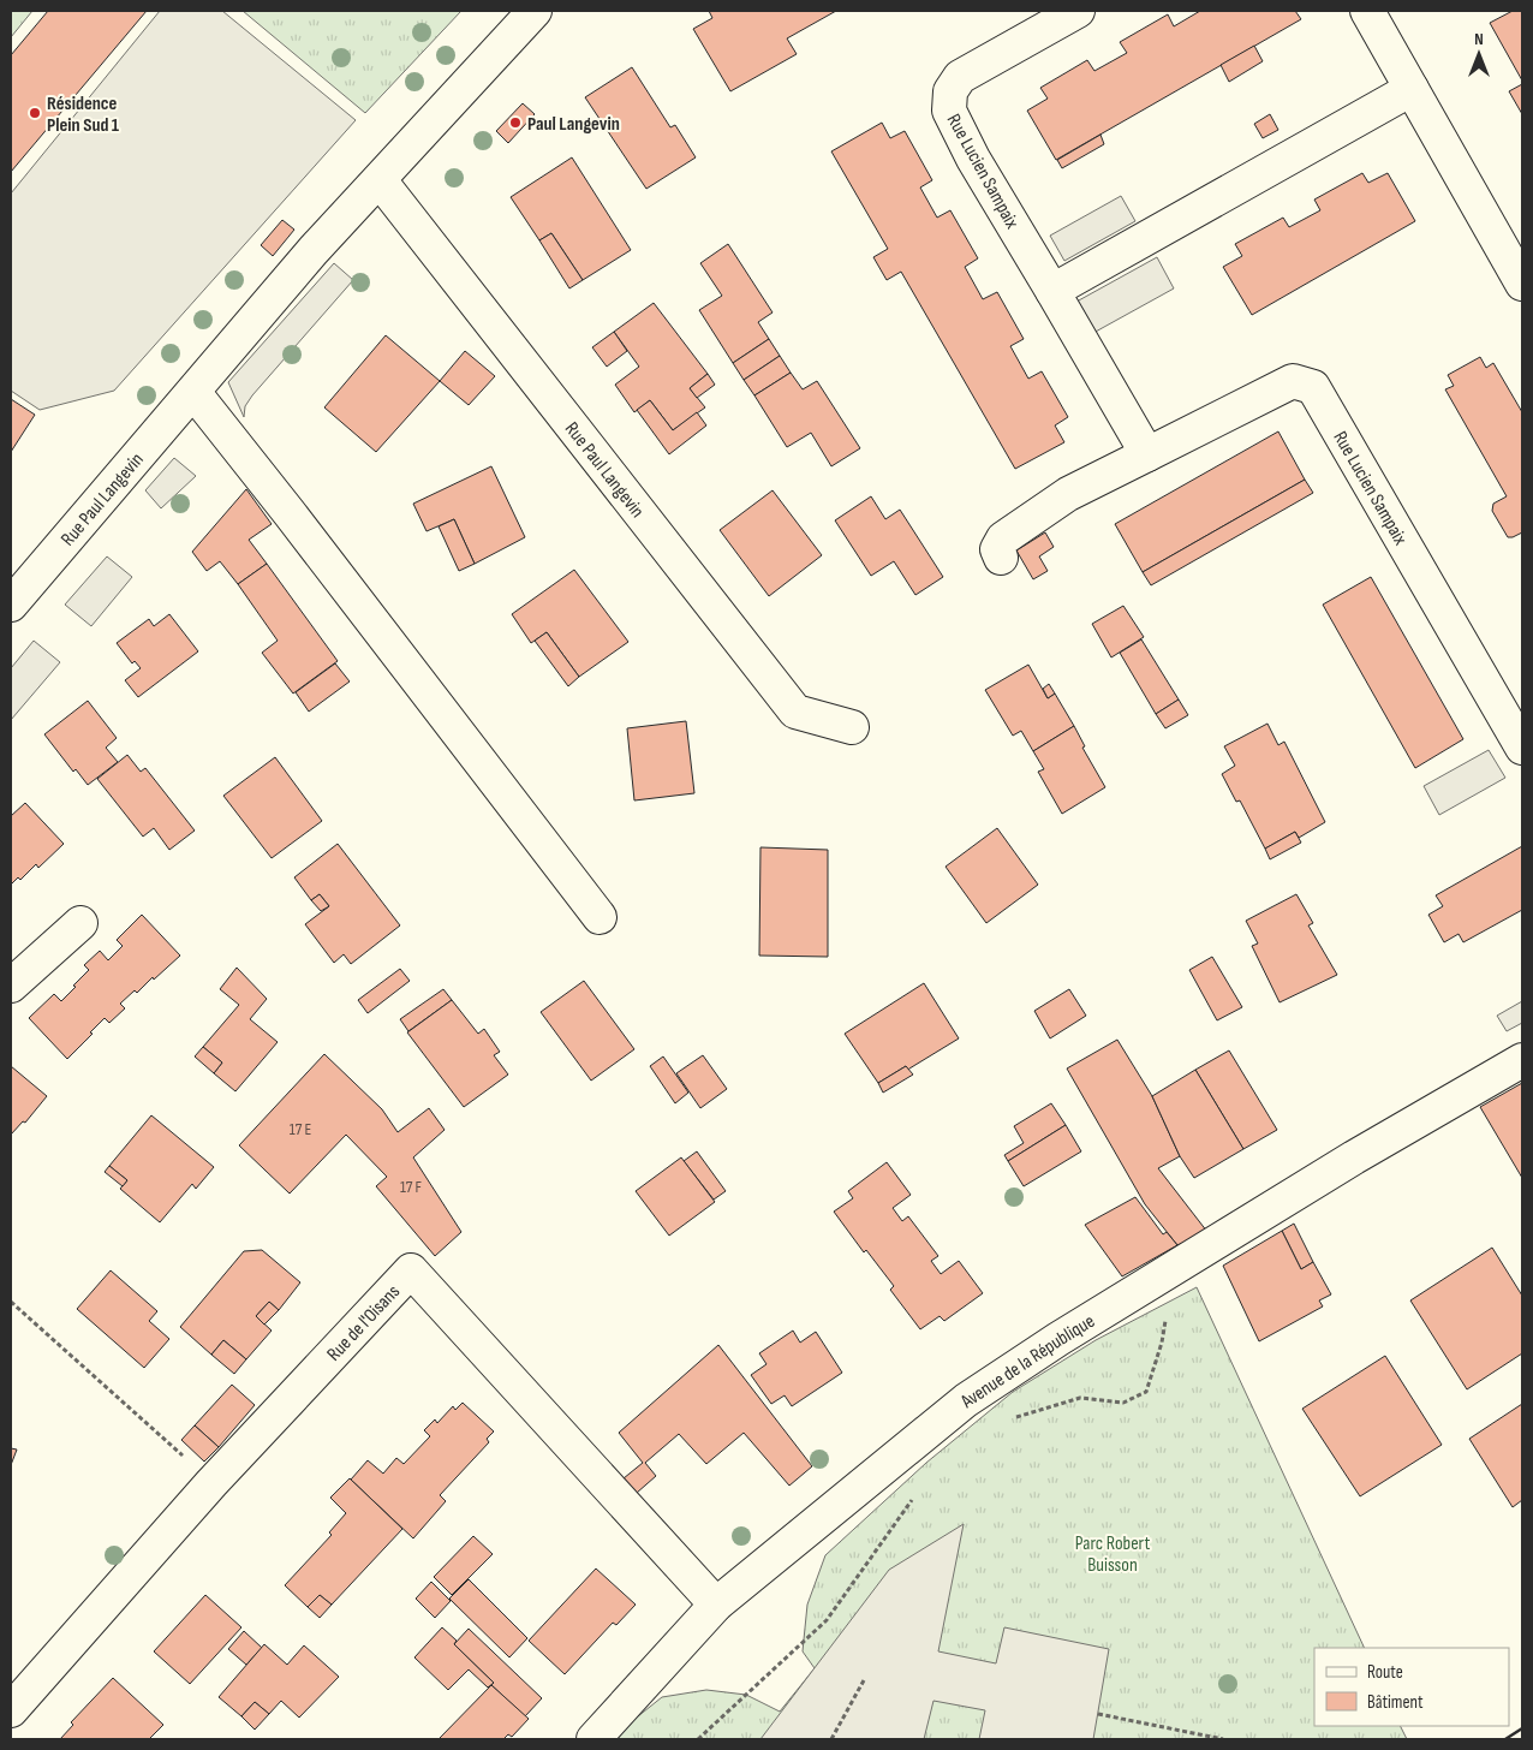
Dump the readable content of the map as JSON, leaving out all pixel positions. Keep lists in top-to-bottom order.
{
  "streets": {
    "street": [
      "Rue Lucien Sampaix",
      "Rue Paul Langevin",
      "Rue de l'Oisans",
      "Avenue de la République"
    ]
  },
  "crossings": [
    ["Rue de l'Oisans", "Avenue de la République"]
  ],
  "parks": ["Parc Robert Buisson"],
  "places": ["Résidence Plein Sud 1", "Paul Langevin"],
  "house_numbers": ["17 E", "17 F"],
  "legend": ["Route", "Bâtiment"],
  "north": "top"
}
